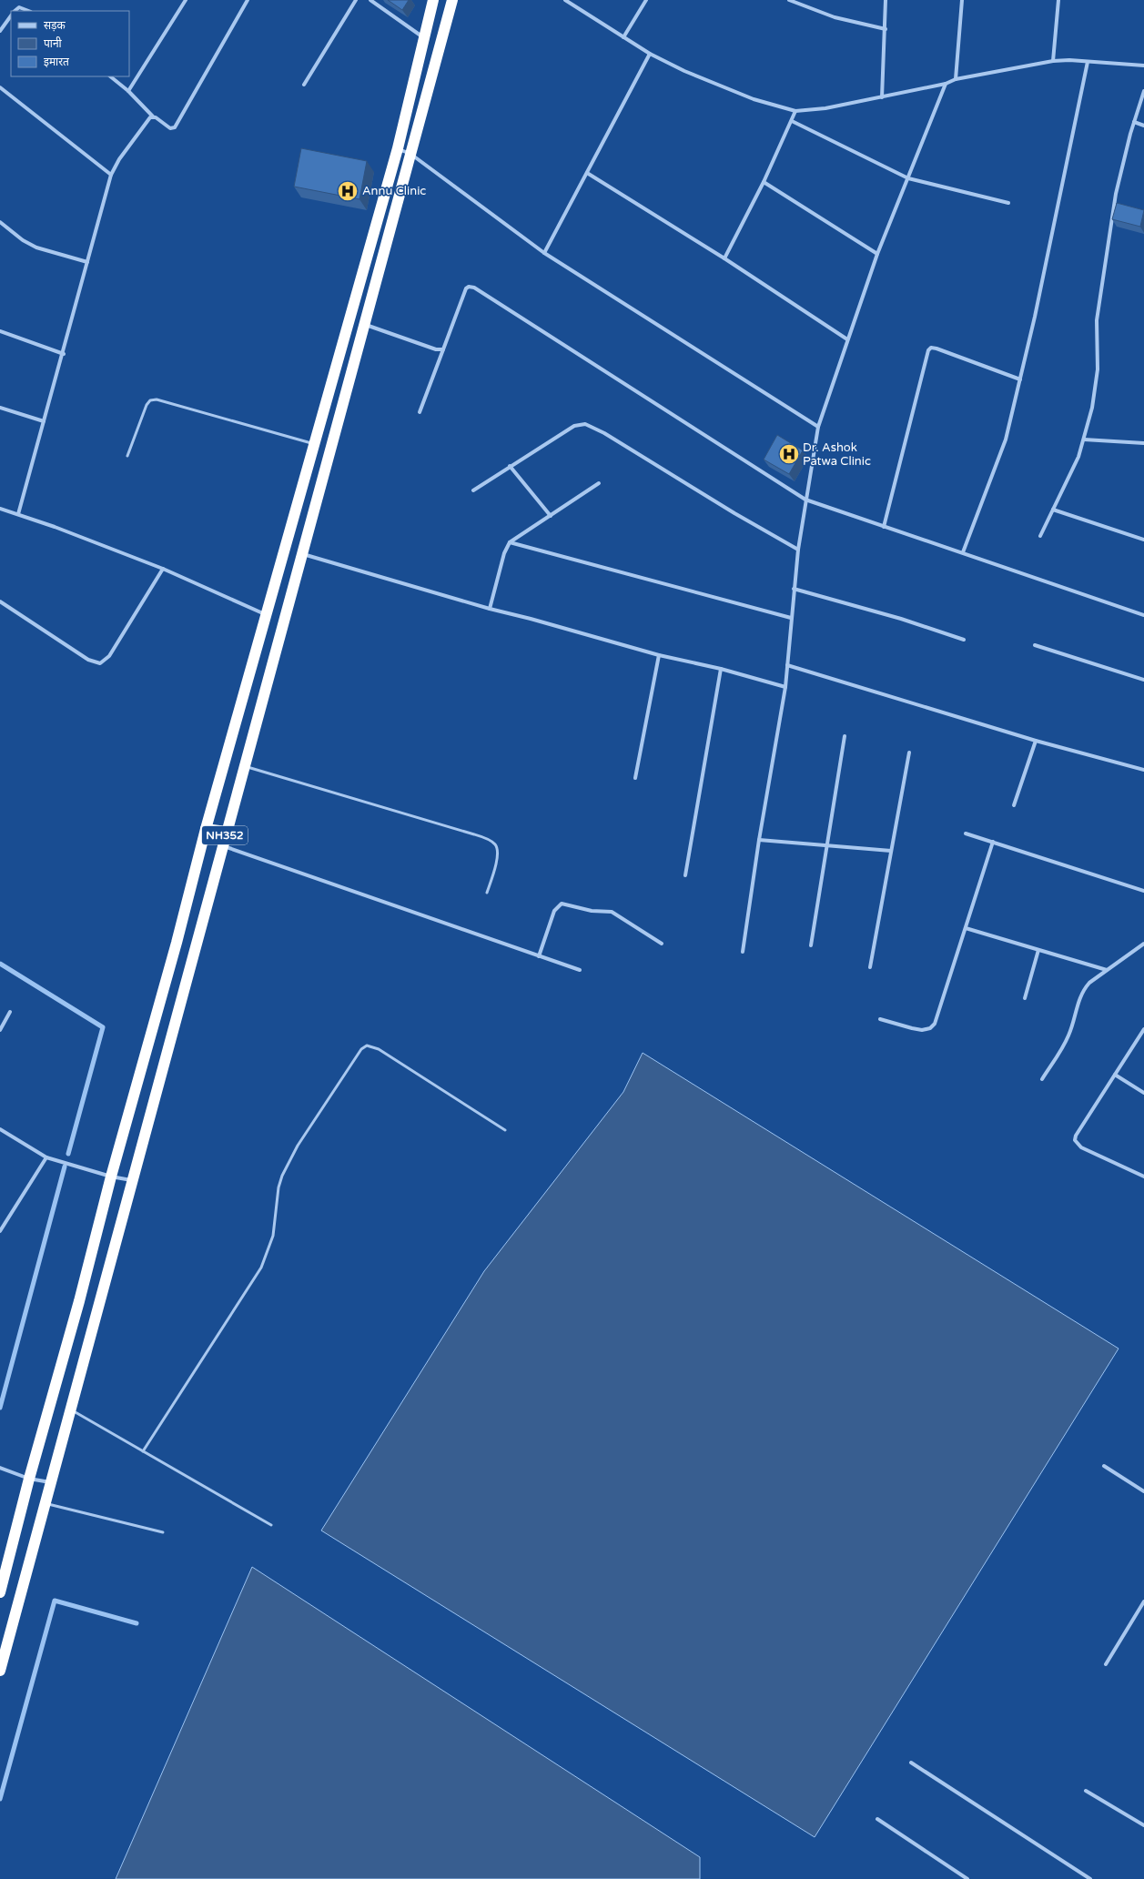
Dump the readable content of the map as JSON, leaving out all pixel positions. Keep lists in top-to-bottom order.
{
  "streets": {
    "highway": ["NH352"]
  },
  "places": {
    "hospital": ["Annu Clinic", "Dr. Ashok Patwa Clinic"]
  },
  "legend": ["सड़क", "पानी", "इमारत"]
}
